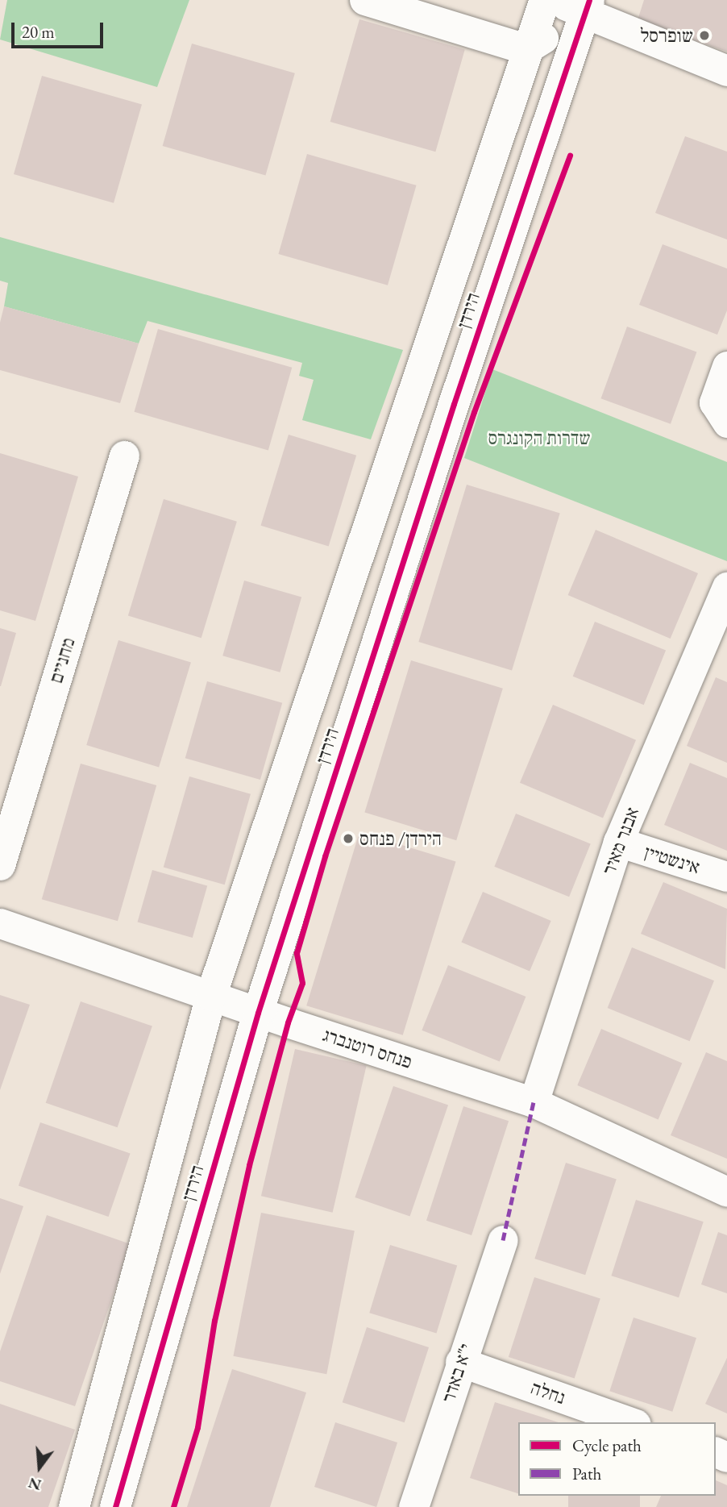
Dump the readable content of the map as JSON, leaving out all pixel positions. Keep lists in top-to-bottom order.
{
  "streets": {
    "street": [
      "הירדן",
      "מחניים",
      "אבנר מאיר",
      "אינשטיין",
      "פנחס רוטנברג",
      "י\"א באדר",
      "נחלה"
    ]
  },
  "crossings": [
    ["הירדן", "פנחס רוטנברג"],
    ["אבנר מאיר", "אינשטיין"],
    ["אבנר מאיר", "פנחס רוטנברג"],
    ["י\"א באדר", "נחלה"]
  ],
  "parks": ["שדרות הקונגרס"],
  "places": ["שופרסל", "הירדן/ פנחס"],
  "legend": ["Cycle path", "Path"],
  "scale_bar": "20 m",
  "north": "bottom"
}
